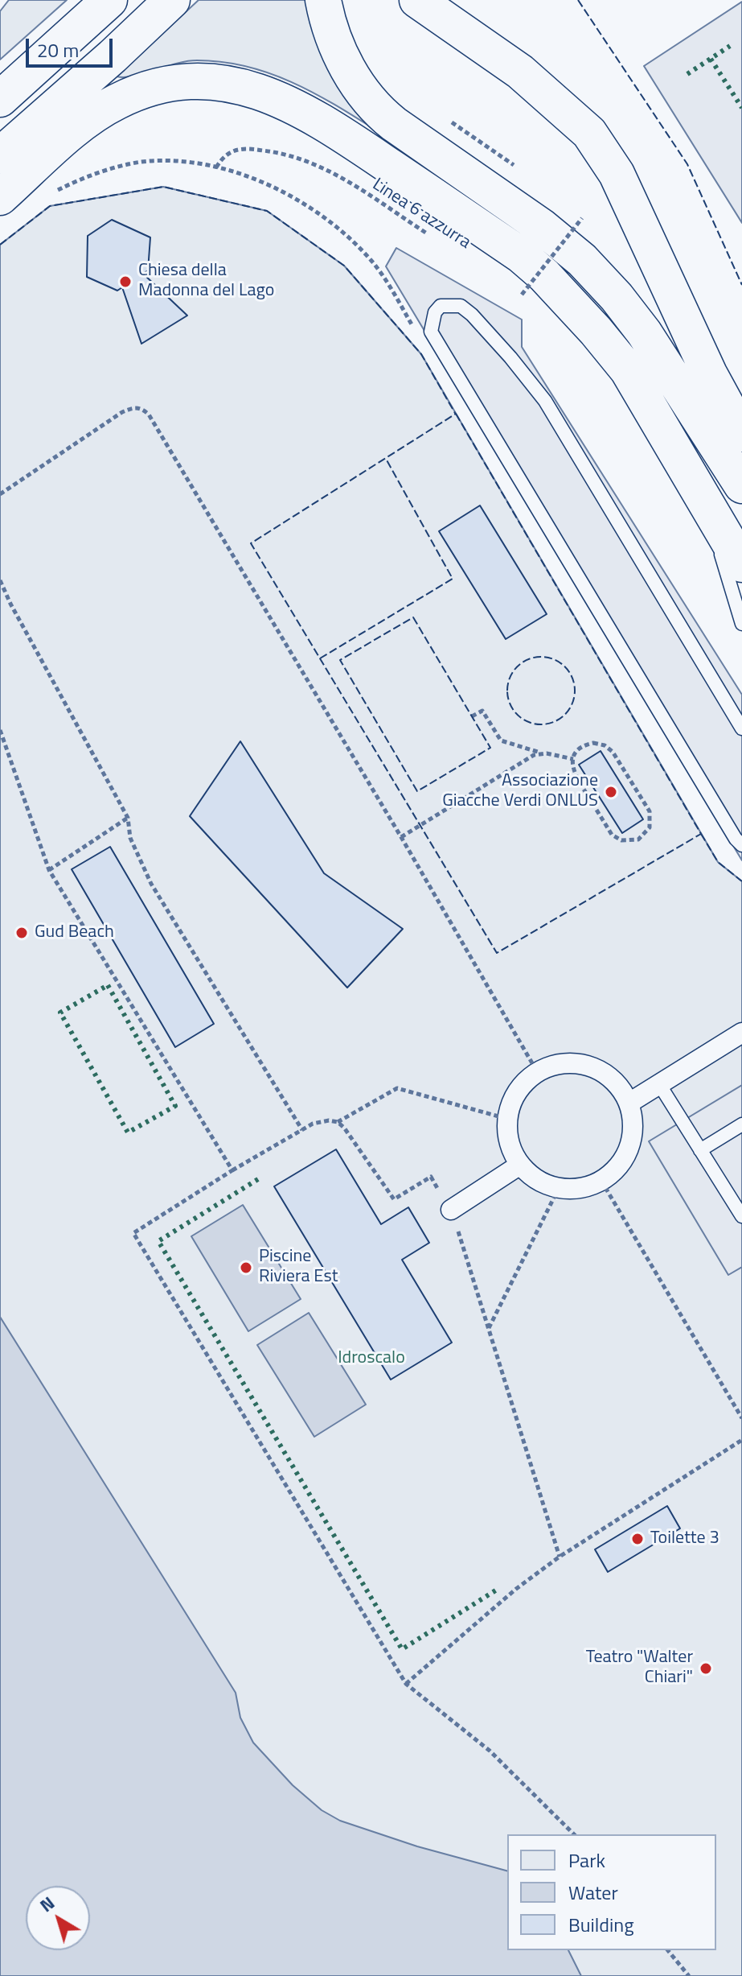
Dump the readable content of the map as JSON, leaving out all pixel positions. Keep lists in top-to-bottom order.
{
  "streets": {
    "path": ["Linea 6 azzurra"]
  },
  "parks": ["Idroscalo"],
  "places": [
    "Chiesa della Madonna del Lago",
    "Associazione Giacche Verdi ONLUS",
    "Gud Beach",
    "Piscine Riviera Est",
    "Toilette 3",
    "Teatro \"Walter Chiari\""
  ],
  "legend": ["Park", "Water", "Building"],
  "scale_bar": "20 m",
  "north": "top left"
}
